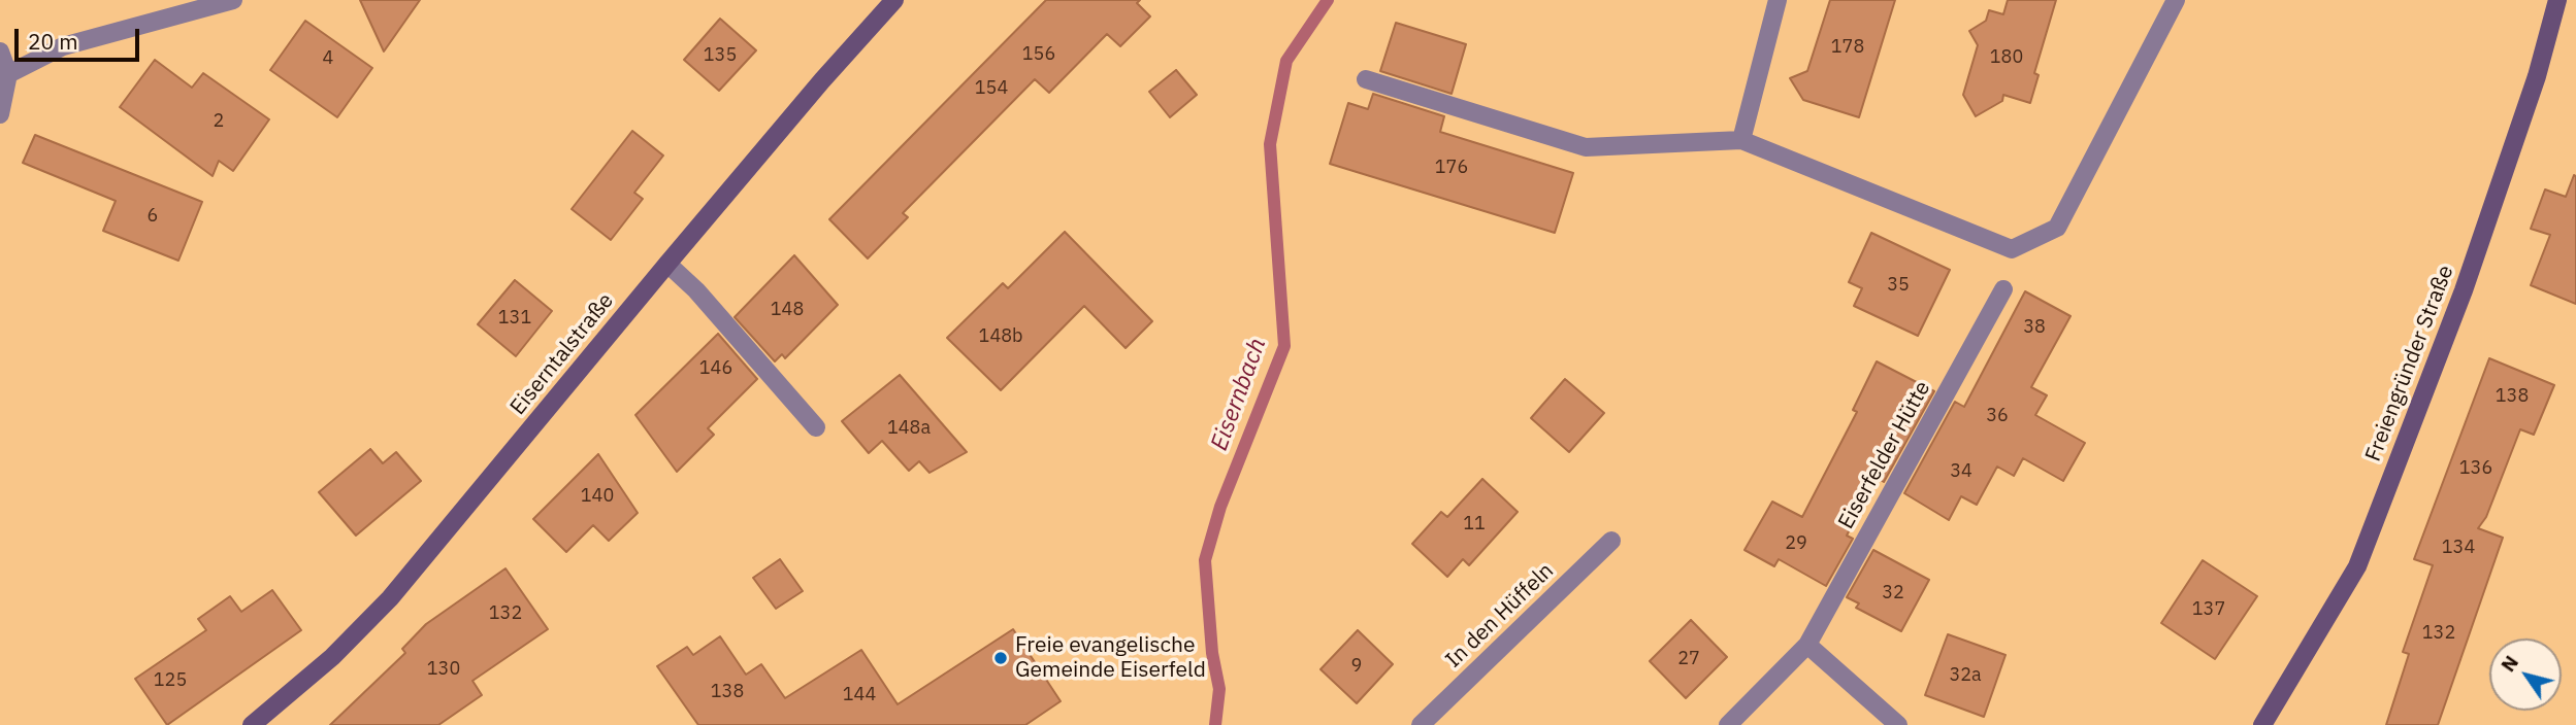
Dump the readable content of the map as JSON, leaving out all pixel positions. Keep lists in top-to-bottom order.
{
  "streets": {
    "main road": ["Eiserntalstraße", "Freiengründer Straße"],
    "street": ["Eiserfelder Hütte", "In den Hüffeln"]
  },
  "water": ["Eisernbach"],
  "places": ["Freie evangelische Gemeinde Eiserfeld"],
  "house_numbers": [
    "178",
    "156",
    "135",
    "180",
    "4",
    "154",
    "2",
    "176",
    "6",
    "35",
    "148",
    "131",
    "38",
    "148b",
    "146",
    "138",
    "36",
    "148a",
    "136",
    "34",
    "140",
    "11",
    "29",
    "134",
    "32",
    "137",
    "132",
    "132",
    "27",
    "9",
    "130",
    "32a",
    "125",
    "138",
    "144"
  ],
  "scale_bar": "20 m",
  "north": "top left"
}
